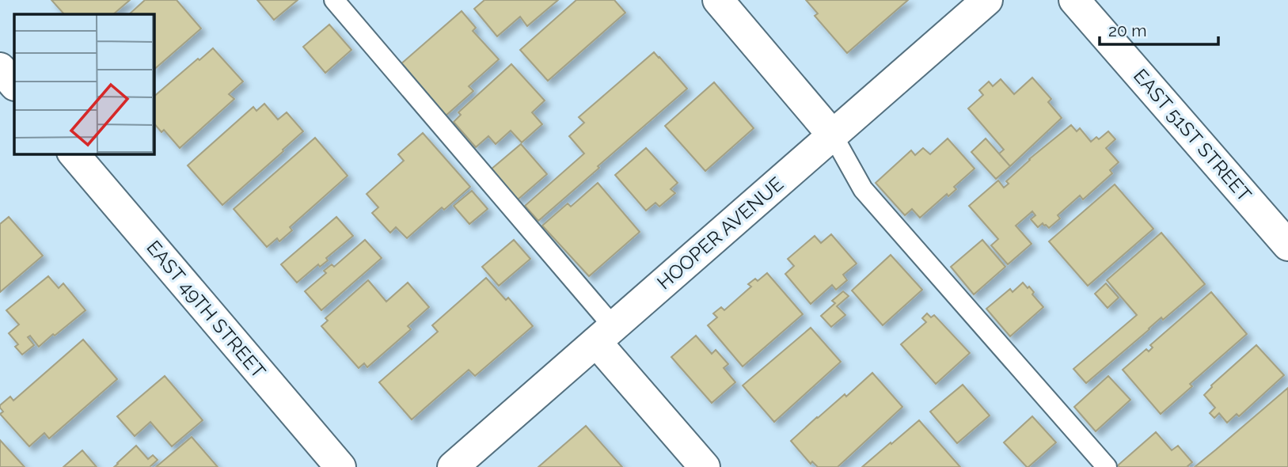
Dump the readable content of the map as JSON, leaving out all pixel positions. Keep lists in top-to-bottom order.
{
  "streets": {
    "street": ["EAST 51ST STREET", "HOOPER AVENUE", "EAST 49TH STREET"]
  },
  "scale_bar": "20 m"
}
